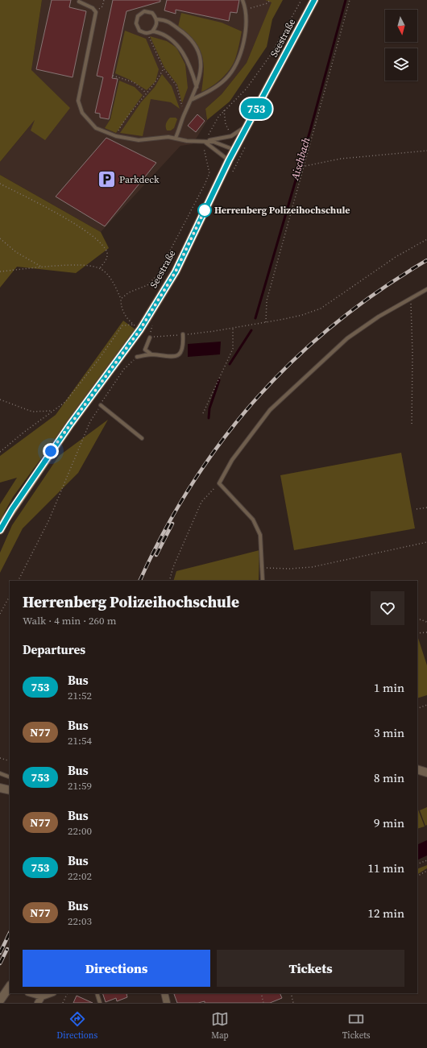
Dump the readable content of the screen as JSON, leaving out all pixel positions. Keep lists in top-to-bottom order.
{
  "streets": {
    "main road": ["Seestraße"]
  },
  "water": ["Aischbach"],
  "places": {
    "parking": ["Parkdeck"],
    "other": ["Herrenberg Polizeihochschule"]
  },
  "lines": ["bus line 753"],
  "north": "bottom",
  "page": {
    "on_map": "753",
    "heading": [
      ["Herrenberg Polizeihochschule", "Walk · 4 min · 260 m"],
      "Departures"
    ],
    "list": [
      {
        "mark": "753",
        "name": "Bus",
        "note": "21:52",
        "value": "1 min"
      },
      {
        "mark": "N77",
        "name": "Bus",
        "note": "21:54",
        "value": "3 min"
      },
      {
        "mark": "753",
        "name": "Bus",
        "note": "21:59",
        "value": "8 min"
      },
      {
        "mark": "N77",
        "name": "Bus",
        "note": "22:00",
        "value": "9 min"
      },
      {
        "mark": "753",
        "name": "Bus",
        "note": "22:02",
        "value": "11 min"
      },
      {
        "mark": "N77",
        "name": "Bus",
        "note": "22:03",
        "value": "12 min"
      }
    ],
    "buttons": ["Directions", "Tickets"],
    "tabs": ["Directions", "Map", "Tickets"]
  }
}
